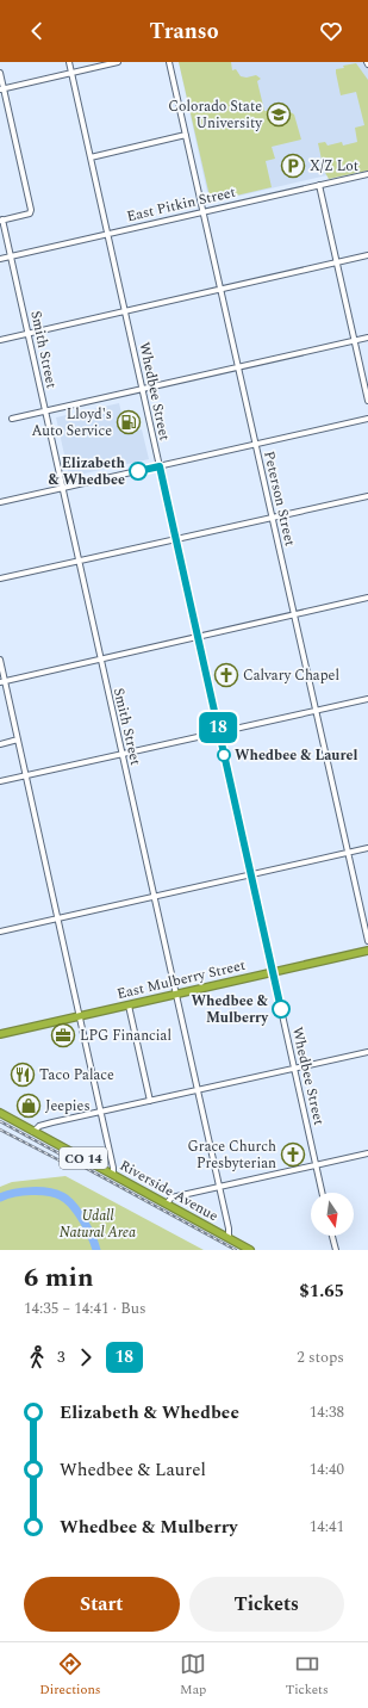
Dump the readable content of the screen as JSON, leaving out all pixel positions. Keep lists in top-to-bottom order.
{
  "streets": {
    "highway": ["East Mulberry Street", "CO 14", "Riverside Avenue"],
    "street": [
      "East Pitkin Street",
      "Smith Street",
      "Whedbee Street",
      "Peterson Street"
    ]
  },
  "crossings": [
    ["East Pitkin Street", "Smith Street"],
    ["East Pitkin Street", "Whedbee Street"],
    ["East Pitkin Street", "Peterson Street"],
    ["Smith Street", "East Mulberry Street"],
    ["Smith Street", "Riverside Avenue"],
    ["Whedbee Street", "East Mulberry Street"]
  ],
  "parks": ["Udall Natural Area"],
  "places": {
    "school or university": ["Colorado State University"],
    "parking": ["X/Z Lot"],
    "fuel station": ["Lloyd's Auto Service"],
    "other": ["Elizabeth & Whedbee", "Whedbee & Laurel", "Whedbee & Mulberry"],
    "church": ["Calvary Chapel", "Grace Church Presbyterian"],
    "office": ["LPG Financial"],
    "restaurant": ["Taco Palace"],
    "shop": ["Jeepies"]
  },
  "lines": ["bus line 18"],
  "north": "bottom",
  "page": {
    "header": "Transo",
    "on_map": "18",
    "heading": ["6 min", "14:35 – 14:41 · Bus", "$1.65"],
    "legs": ["3", "18", "2 stops"],
    "list": [
      {
        "name": "Elizabeth & Whedbee",
        "value": "14:38"
      },
      {
        "name": "Whedbee & Laurel",
        "value": "14:40"
      },
      {
        "name": "Whedbee & Mulberry",
        "value": "14:41"
      }
    ],
    "buttons": ["Start", "Tickets"],
    "tabs": ["Directions", "Map", "Tickets"]
  }
}
